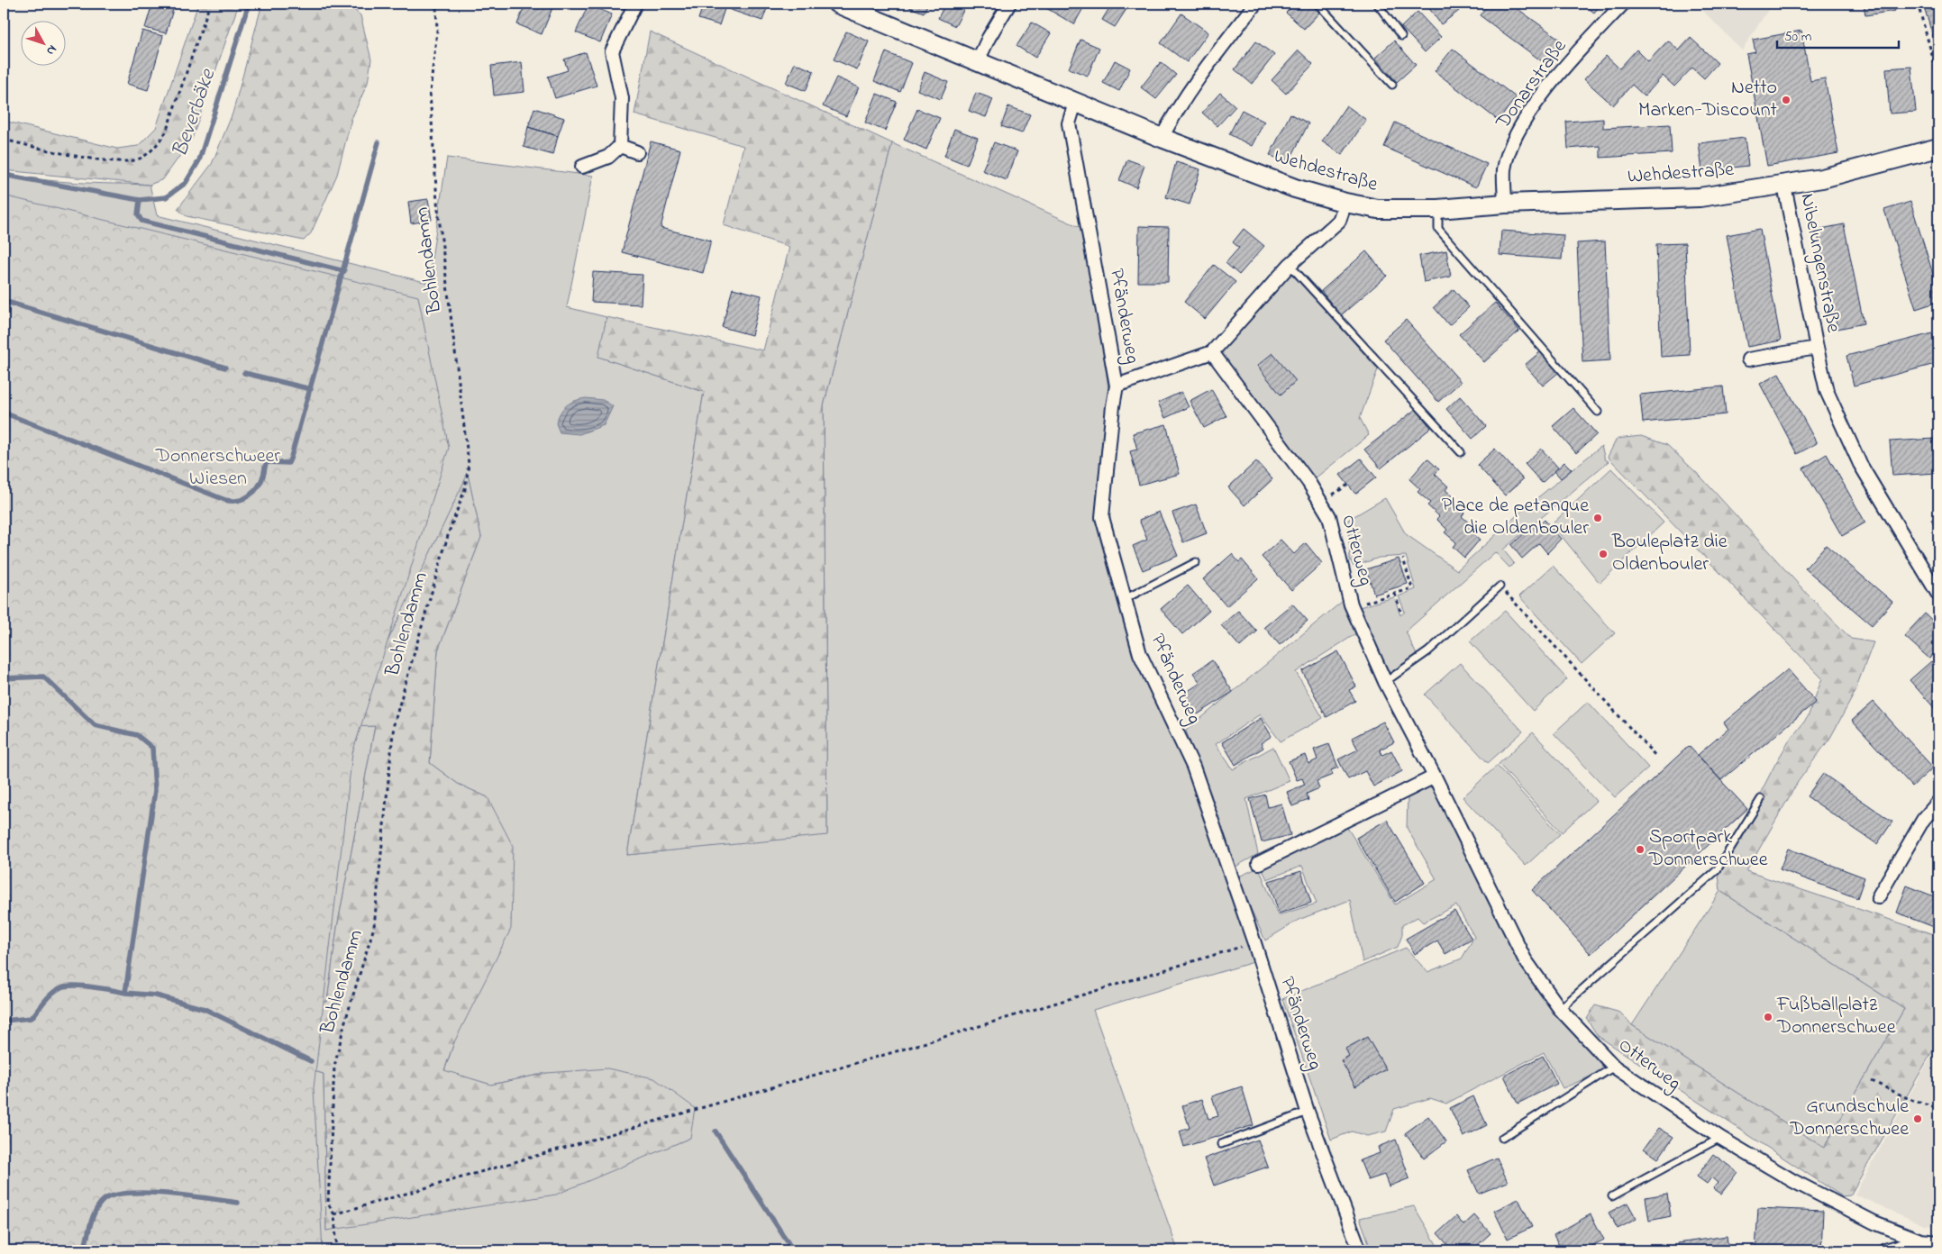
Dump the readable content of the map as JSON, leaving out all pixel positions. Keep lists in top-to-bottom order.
{
  "streets": {
    "street": [
      "Donarstraße",
      "Wehdestraße",
      "Nibelungenstraße",
      "Pfänderweg",
      "Otterweg"
    ],
    "path": ["Bohlendamm"]
  },
  "crossings": [
    ["Donarstraße", "Wehdestraße"],
    ["Wehdestraße", "Nibelungenstraße"],
    ["Wehdestraße", "Pfänderweg"]
  ],
  "water": ["Beverbäke"],
  "parks": ["Donnerschweer Wiesen"],
  "places": [
    "Netto Marken-Discount",
    "Place de petanque die Oldenbouler",
    "Bouleplatz die Oldenbouler",
    "Sportpark Donnerschwee",
    "Fußballplatz Donnerschwee",
    "Grundschule Donnerschwee"
  ],
  "scale_bar": "50 m",
  "north": "bottom right"
}
